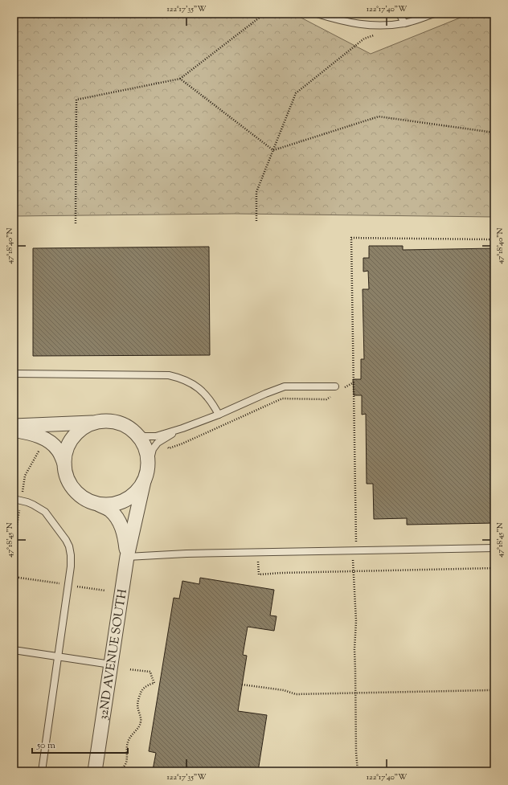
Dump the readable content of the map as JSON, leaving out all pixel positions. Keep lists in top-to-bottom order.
{
  "streets": {
    "street": ["32ND AVENUE SOUTH"]
  },
  "scale_bar": "50 m",
  "coordinates": [
    "122°17'35\"W",
    "122°17'40\"W",
    "47°18'40\"N",
    "47°18'45\"N"
  ]
}
